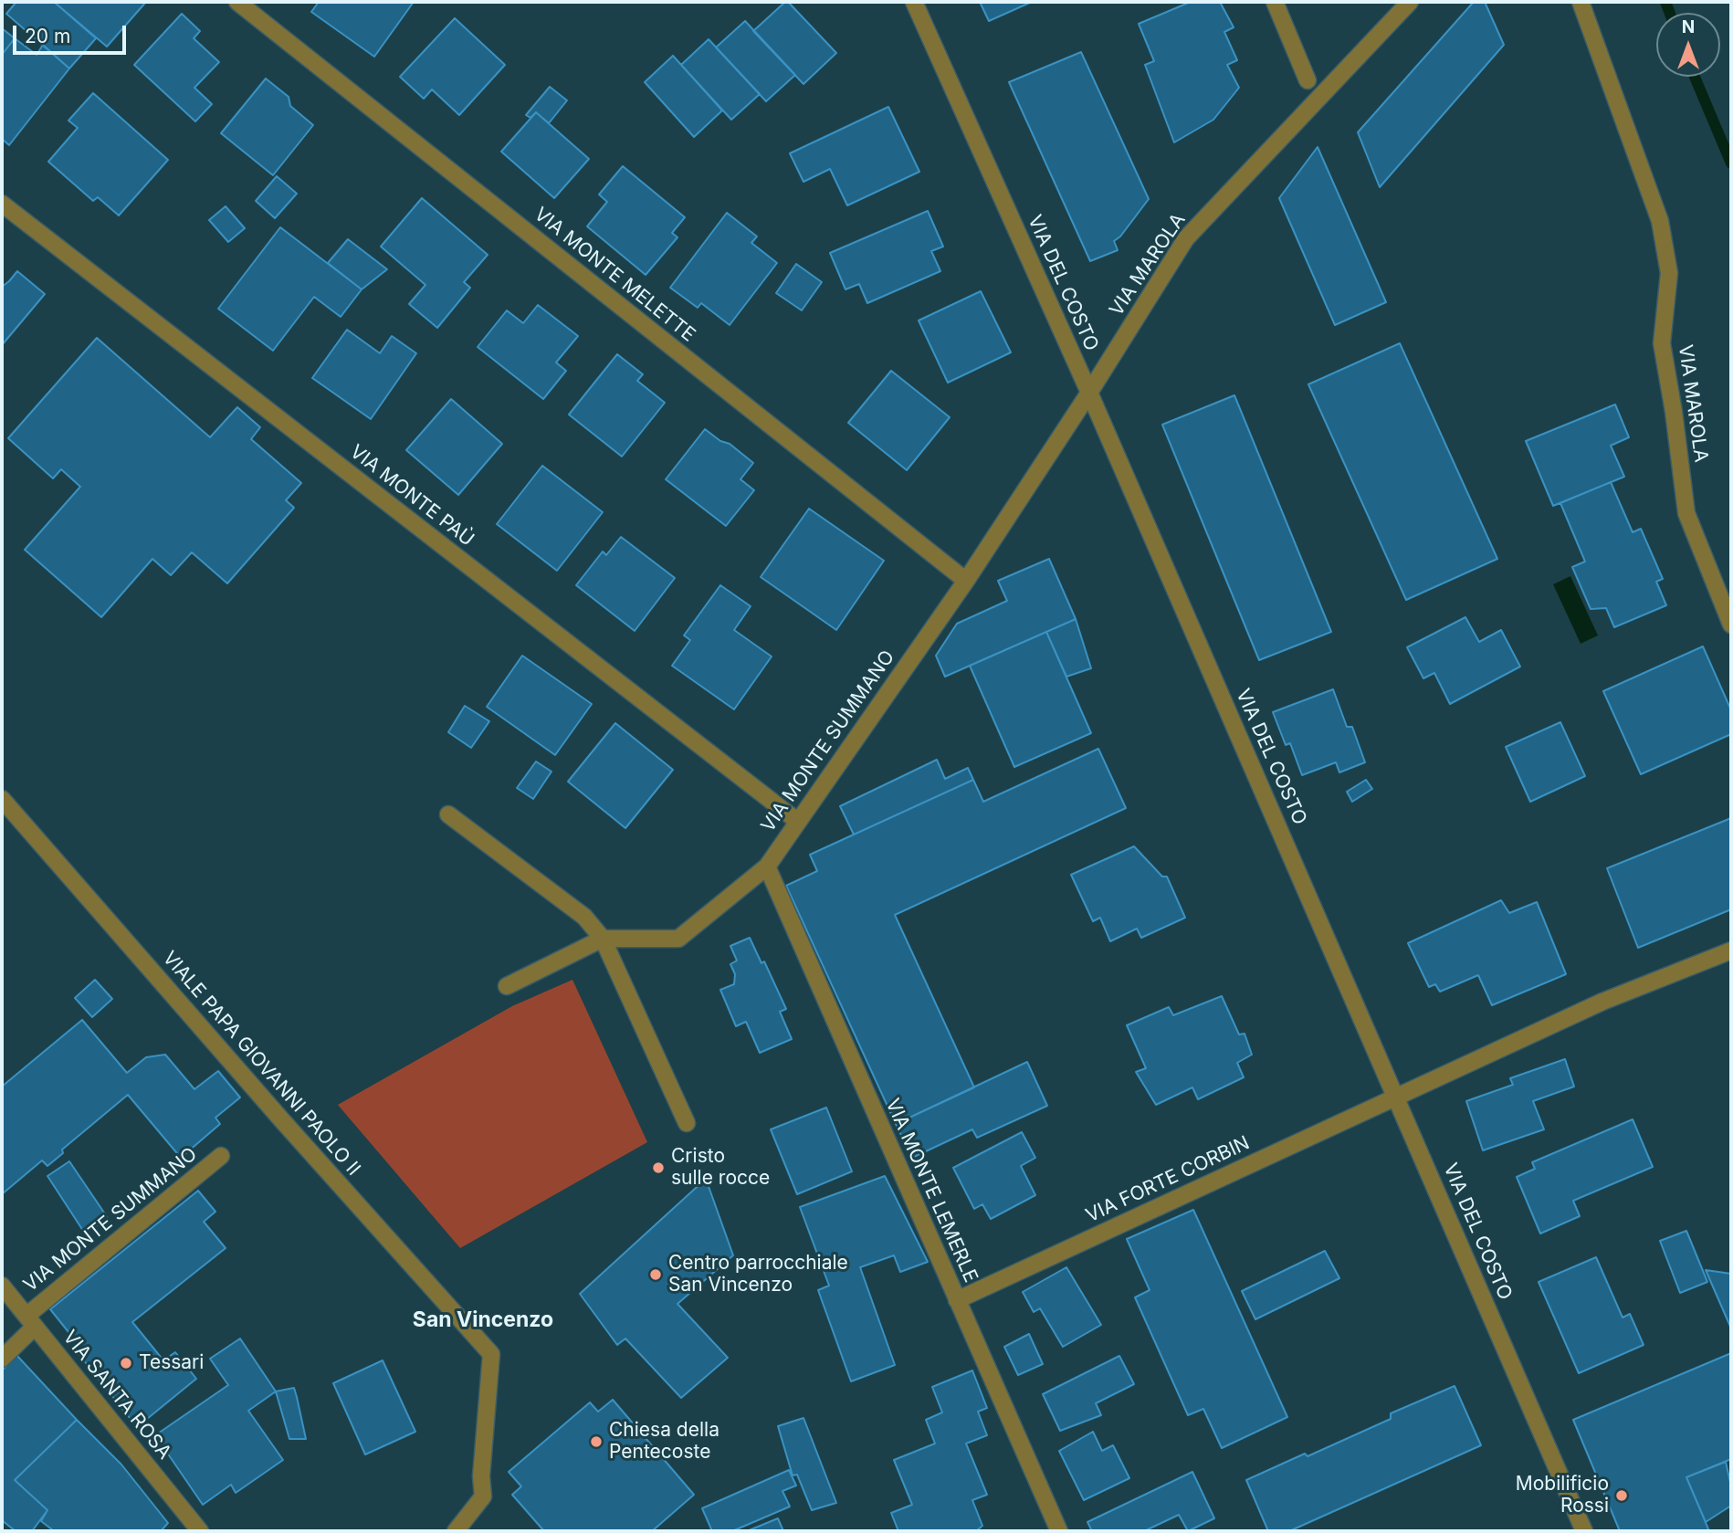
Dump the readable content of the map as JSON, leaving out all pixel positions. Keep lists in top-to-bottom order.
{
  "streets": {
    "street": [
      "VIA MAROLA",
      "VIA MONTE MELETTE",
      "VIA DEL COSTO",
      "VIA MONTE PAÙ",
      "VIA MONTE SUMMANO",
      "VIALE PAPA GIOVANNI PAOLO II",
      "VIA FORTE CORBIN",
      "VIA MONTE LEMERLE",
      "VIA SANTA ROSA"
    ]
  },
  "crossings": [
    ["VIA MAROLA", "VIA DEL COSTO"],
    ["VIA MAROLA", "VIA MONTE SUMMANO"],
    ["VIA MONTE MELETTE", "VIA MONTE SUMMANO"],
    ["VIA DEL COSTO", "VIA MONTE SUMMANO"],
    ["VIA DEL COSTO", "VIA FORTE CORBIN"],
    ["VIA MONTE PAÙ", "VIA MONTE SUMMANO"],
    ["VIA MONTE SUMMANO", "VIA MONTE LEMERLE"],
    ["VIA MONTE SUMMANO", "VIA SANTA ROSA"],
    ["VIA FORTE CORBIN", "VIA MONTE LEMERLE"]
  ],
  "districts": ["San Vincenzo"],
  "places": [
    "Cristo sulle rocce",
    "Centro parrocchiale San Vincenzo",
    "Tessari",
    "Chiesa della Pentecoste",
    "Mobilificio Rossi"
  ],
  "scale_bar": "20 m",
  "north": "top"
}
